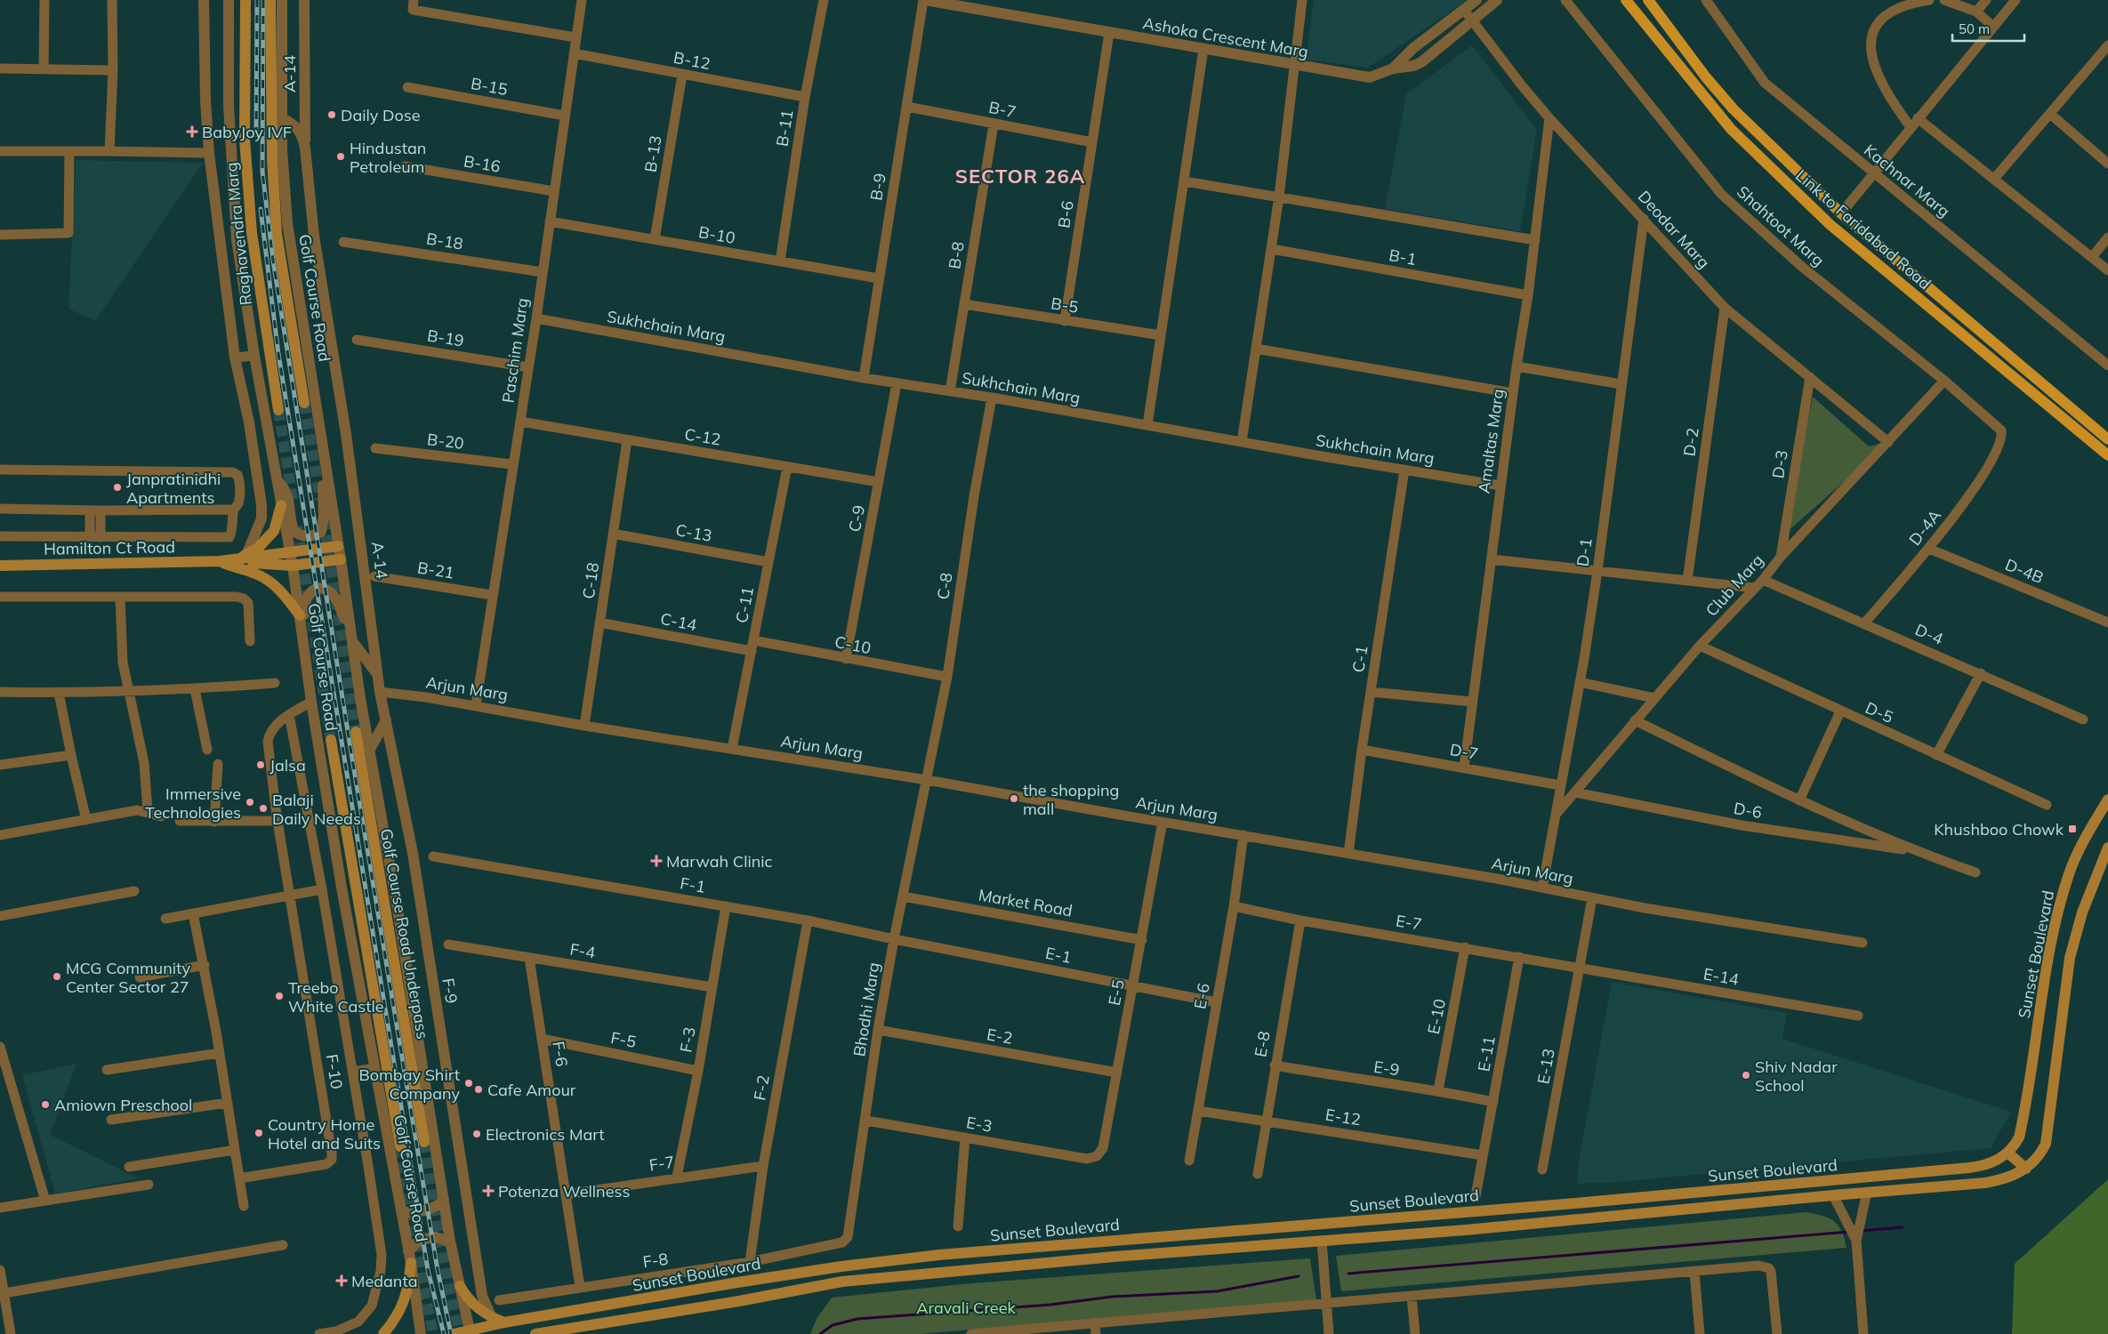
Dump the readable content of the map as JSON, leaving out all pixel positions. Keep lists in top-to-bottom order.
{
  "streets": {
    "main road": [
      "Link to Faridabad Road",
      "Raghavendra Marg",
      "Hamilton Ct Road",
      "Golf Course Road Underpass",
      "Sunset Boulevard"
    ],
    "street": [
      "Ashoka Crescent Marg",
      "B-12",
      "A-14",
      "B-15",
      "B-7",
      "B-11",
      "B-13",
      "B-16",
      "Kachnar Marg",
      "B-9",
      "B-6",
      "Shahtoot Marg",
      "Deodar Marg",
      "B-10",
      "B-18",
      "B-8",
      "B-1",
      "Golf Course Road",
      "B-5",
      "Sukhchain Marg",
      "B-19",
      "Paschim Marg",
      "C-12",
      "B-20",
      "Amaltas Marg",
      "D-2",
      "D-3",
      "C-9",
      "D-4A",
      "C-13",
      "D-1",
      "B-21",
      "D-4B",
      "C-18",
      "Club Marg",
      "C-8",
      "C-11",
      "C-14",
      "D-4",
      "C-10",
      "C-1",
      "Arjun Marg",
      "D-5",
      "D-7",
      "D-6",
      "F-1",
      "Market Road",
      "E-7",
      "F-4",
      "E-1",
      "E-14",
      "F-9",
      "E-5",
      "E-6",
      "Bhodhi Marg",
      "E-10",
      "E-2",
      "F-5",
      "F-3",
      "E-8",
      "F-6",
      "E-11",
      "E-13",
      "E-9",
      "F-10",
      "F-2",
      "E-12",
      "E-3",
      "F-7",
      "F-8"
    ]
  },
  "crossings": [
    ["Ashoka Crescent Marg", "B-9"],
    ["Ashoka Crescent Marg", "B-6"],
    ["Ashoka Crescent Marg", "Deodar Marg"],
    ["B-12", "B-11"],
    ["B-12", "B-13"],
    ["B-12", "Paschim Marg"],
    ["A-14", "Arjun Marg"],
    ["A-14", "F-9"],
    ["B-15", "Paschim Marg"],
    ["B-7", "B-9"],
    ["B-7", "B-6"],
    ["B-7", "B-8"],
    ["B-11", "B-10"],
    ["B-13", "B-10"],
    ["B-16", "Paschim Marg"],
    ["B-9", "B-10"],
    ["B-9", "Sukhchain Marg"],
    ["B-6", "B-5"],
    ["Shahtoot Marg", "D-4A"],
    ["Shahtoot Marg", "Club Marg"],
    ["Deodar Marg", "Amaltas Marg"],
    ["Deodar Marg", "D-2"],
    ["Deodar Marg", "D-3"],
    ["Deodar Marg", "D-1"],
    ["Deodar Marg", "Club Marg"],
    ["B-10", "Paschim Marg"],
    ["B-18", "Paschim Marg"],
    ["B-8", "B-5"],
    ["B-8", "Sukhchain Marg"],
    ["B-1", "Amaltas Marg"],
    ["Golf Course Road", "Hamilton Ct Road"],
    ["Golf Course Road", "Sunset Boulevard"],
    ["Sukhchain Marg", "Paschim Marg"],
    ["Sukhchain Marg", "Amaltas Marg"],
    ["Sukhchain Marg", "C-9"],
    ["Sukhchain Marg", "C-8"],
    ["Sukhchain Marg", "C-1"],
    ["B-19", "Paschim Marg"],
    ["Paschim Marg", "C-12"],
    ["Paschim Marg", "B-20"],
    ["Paschim Marg", "B-21"],
    ["Paschim Marg", "Arjun Marg"],
    ["C-12", "C-9"],
    ["C-12", "C-18"],
    ["C-12", "C-11"],
    ["Amaltas Marg", "D-7"],
    ["D-3", "Club Marg"],
    ["C-9", "C-10"],
    ["D-4A", "D-4B"],
    ["D-4A", "D-4"],
    ["C-13", "C-18"],
    ["C-13", "C-11"],
    ["D-1", "Club Marg"],
    ["D-1", "Arjun Marg"],
    ["D-1", "D-7"],
    ["C-18", "C-14"],
    ["C-18", "Arjun Marg"],
    ["Club Marg", "D-4"],
    ["Club Marg", "D-5"],
    ["Club Marg", "D-6"],
    ["C-8", "C-10"],
    ["C-8", "Arjun Marg"],
    ["C-8", "Bhodhi Marg"],
    ["C-11", "C-14"],
    ["C-11", "C-10"],
    ["C-11", "Arjun Marg"],
    ["C-1", "Arjun Marg"],
    ["C-1", "D-7"],
    ["Arjun Marg", "F-9"],
    ["Arjun Marg", "E-5"],
    ["Arjun Marg", "E-6"],
    ["Arjun Marg", "Bhodhi Marg"],
    ["Arjun Marg", "E-13"],
    ["F-1", "E-1"],
    ["F-1", "Bhodhi Marg"],
    ["F-1", "F-3"],
    ["F-1", "F-2"],
    ["Market Road", "E-5"],
    ["Market Road", "Bhodhi Marg"],
    ["E-7", "E-14"],
    ["E-7", "E-6"],
    ["E-7", "E-10"],
    ["E-7", "E-8"],
    ["E-7", "E-11"],
    ["E-7", "E-13"],
    ["F-4", "F-3"],
    ["F-4", "F-6"],
    ["E-1", "E-5"],
    ["E-1", "E-6"],
    ["E-1", "Bhodhi Marg"],
    ["E-14", "E-13"],
    ["E-5", "E-2"],
    ["E-5", "E-3"],
    ["E-6", "E-12"],
    ["Bhodhi Marg", "E-2"],
    ["Bhodhi Marg", "E-3"],
    ["Bhodhi Marg", "F-8"],
    ["E-10", "E-9"],
    ["F-5", "F-3"],
    ["F-5", "F-6"],
    ["F-3", "F-7"],
    ["E-8", "E-9"],
    ["E-8", "E-12"],
    ["F-6", "F-7"],
    ["F-6", "F-8"],
    ["E-11", "E-9"],
    ["E-11", "E-12"],
    ["F-2", "F-7"],
    ["F-2", "F-8"]
  ],
  "districts": ["SECTOR 26A"],
  "parks": ["Aravali Creek"],
  "places": {
    "other": [
      "Daily Dose",
      "Hindustan Petroleum",
      "Janpratinidhi Apartments",
      "Jalsa",
      "the shopping mall",
      "Immersive Technologies",
      "Balaji Daily Needs",
      "MCG Community Center Sector 27",
      "Treebo White Castle",
      "Shiv Nadar School",
      "Bombay Shirt Company",
      "Cafe Amour",
      "Amiown Preschool",
      "Country Home Hotel and Suits",
      "Electronics Mart"
    ],
    "health": [
      "BabyJoy IVF",
      "Marwah Clinic",
      "Potenza Wellness",
      "Medanta"
    ],
    "transit": ["Khushboo Chowk"]
  },
  "scale_bar": "50 m"
}
